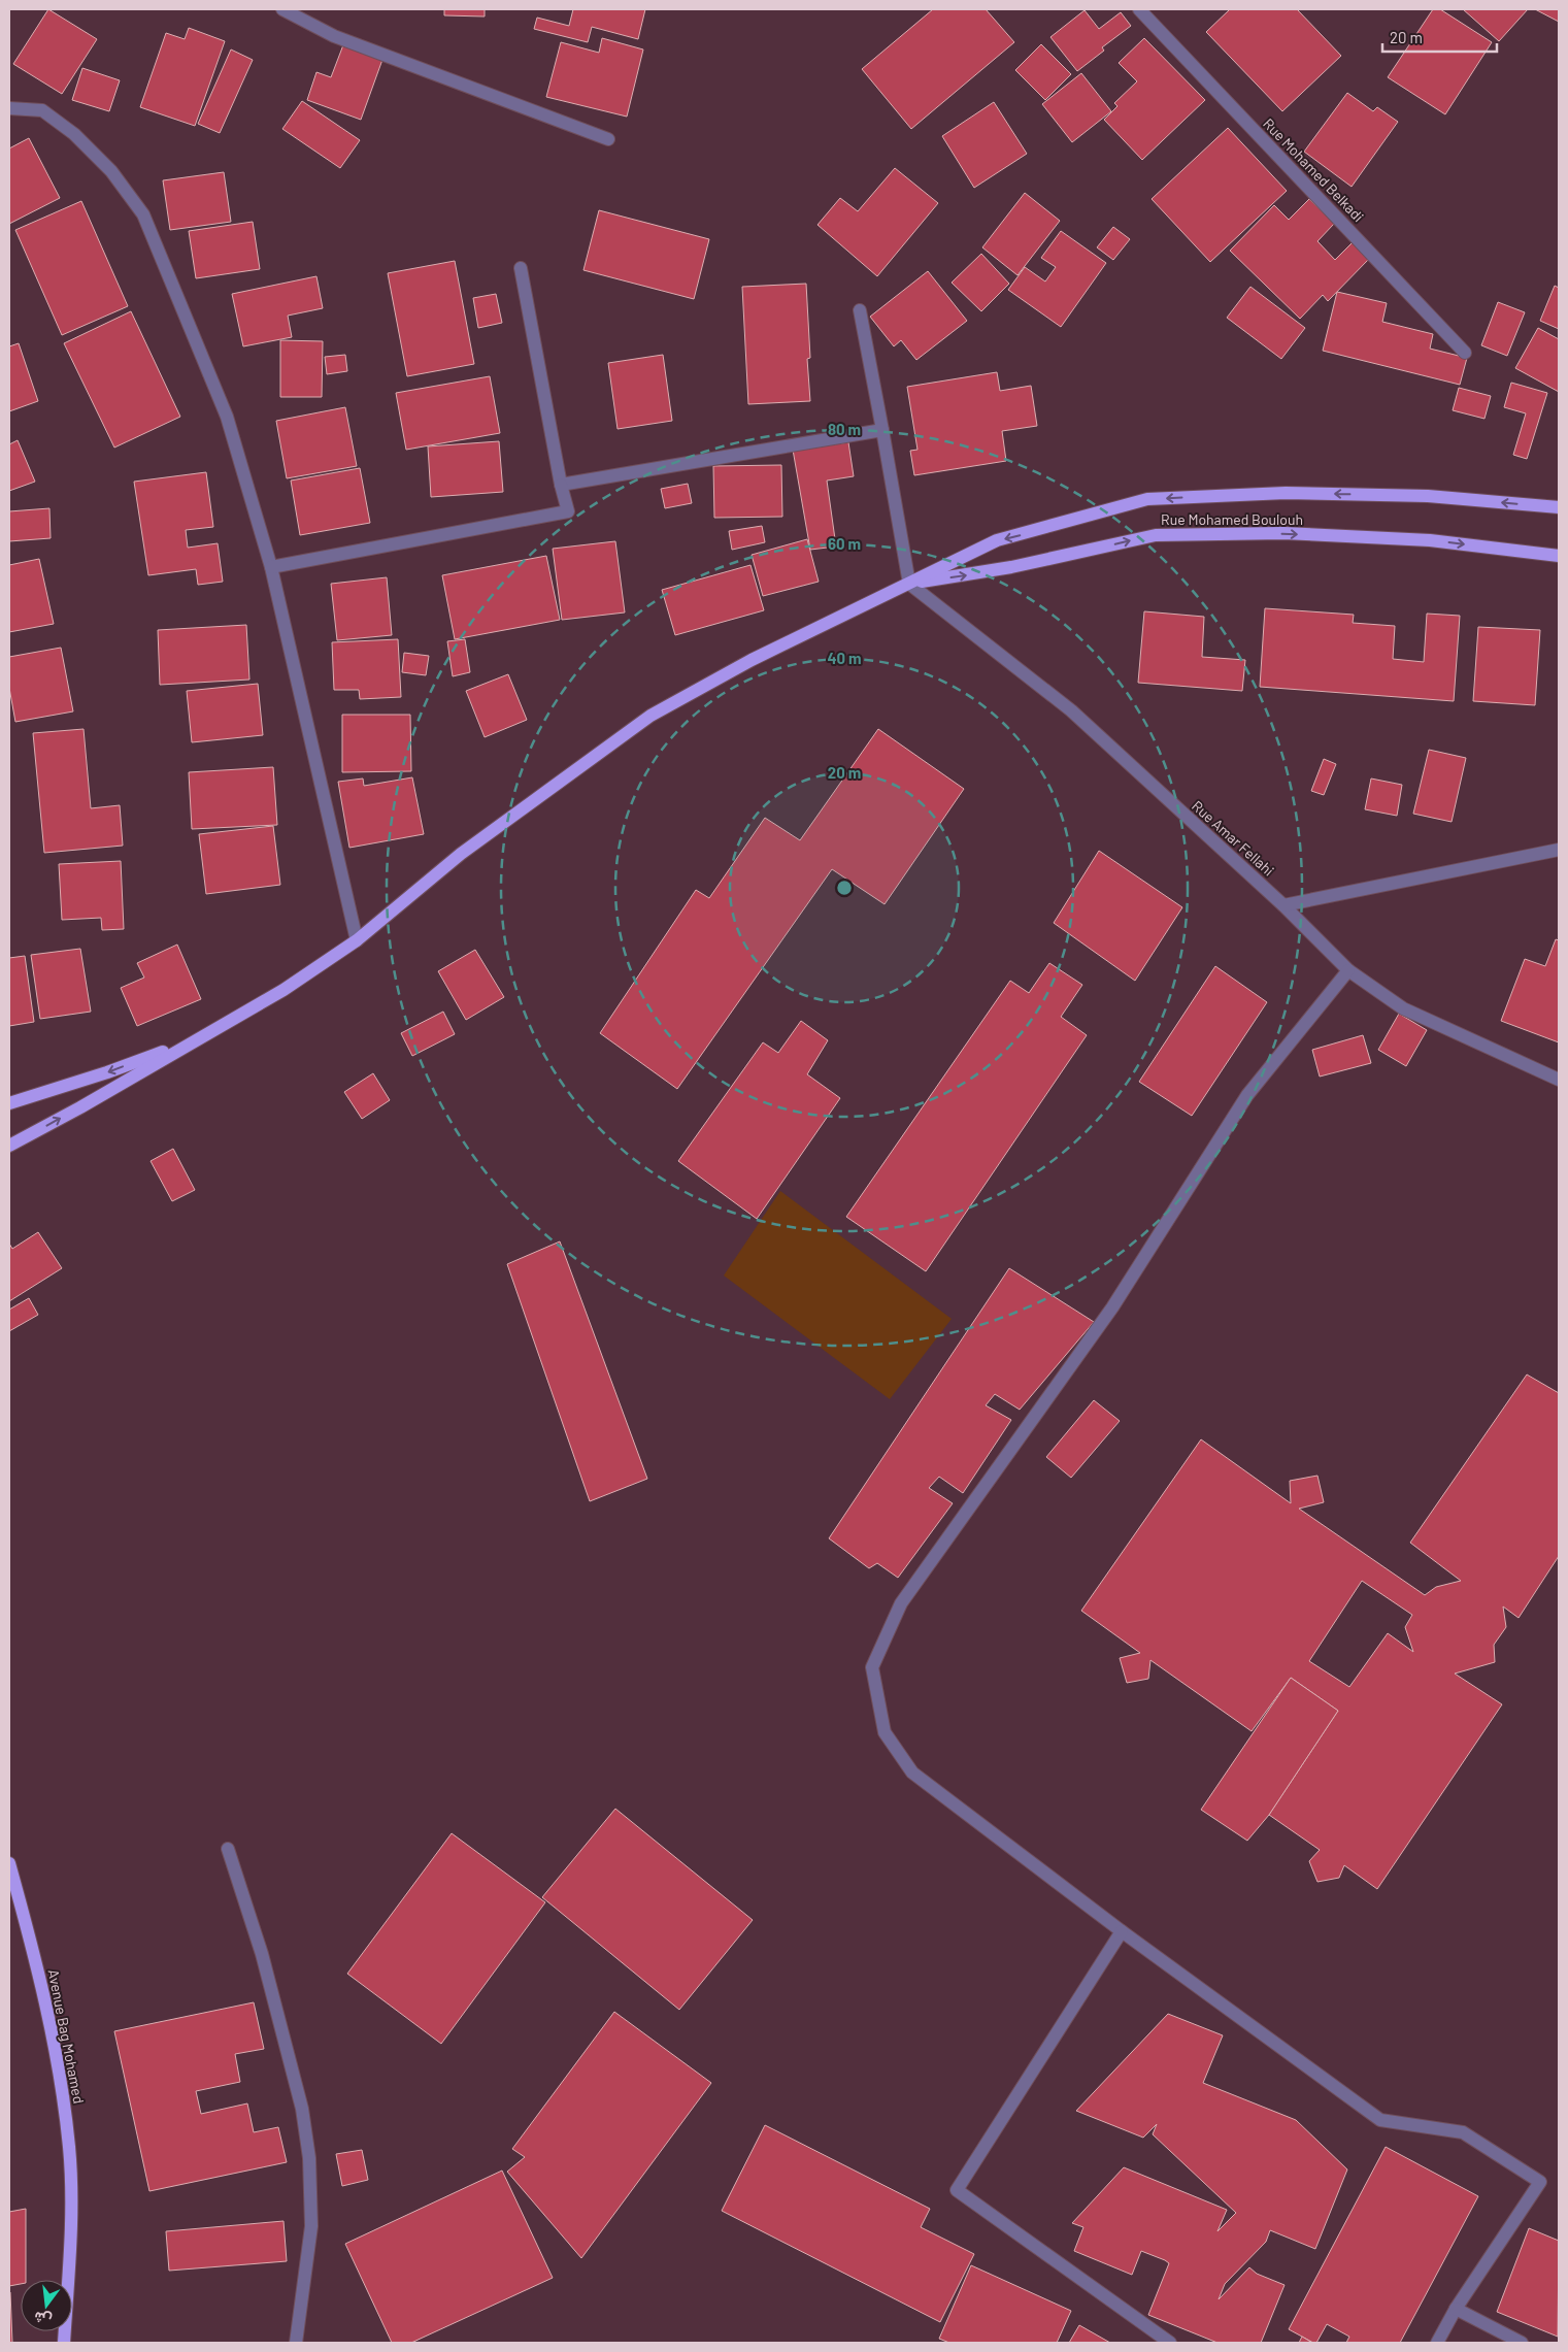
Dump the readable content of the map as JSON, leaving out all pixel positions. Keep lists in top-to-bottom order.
{
  "streets": {
    "main road": ["Rue Mohamed Boulouh", "Avenue Bag Mohamed"],
    "street": ["Rue Mohamed Belkadi", "Rue Amar Fellahi"]
  },
  "crossings": [
    ["Rue Mohamed Boulouh", "Rue Amar Fellahi"]
  ],
  "scale_bar": "20 m",
  "north": "bottom",
  "rings": [
    "80 m",
    "60 m",
    "40 m",
    "20 m"
  ]
}
